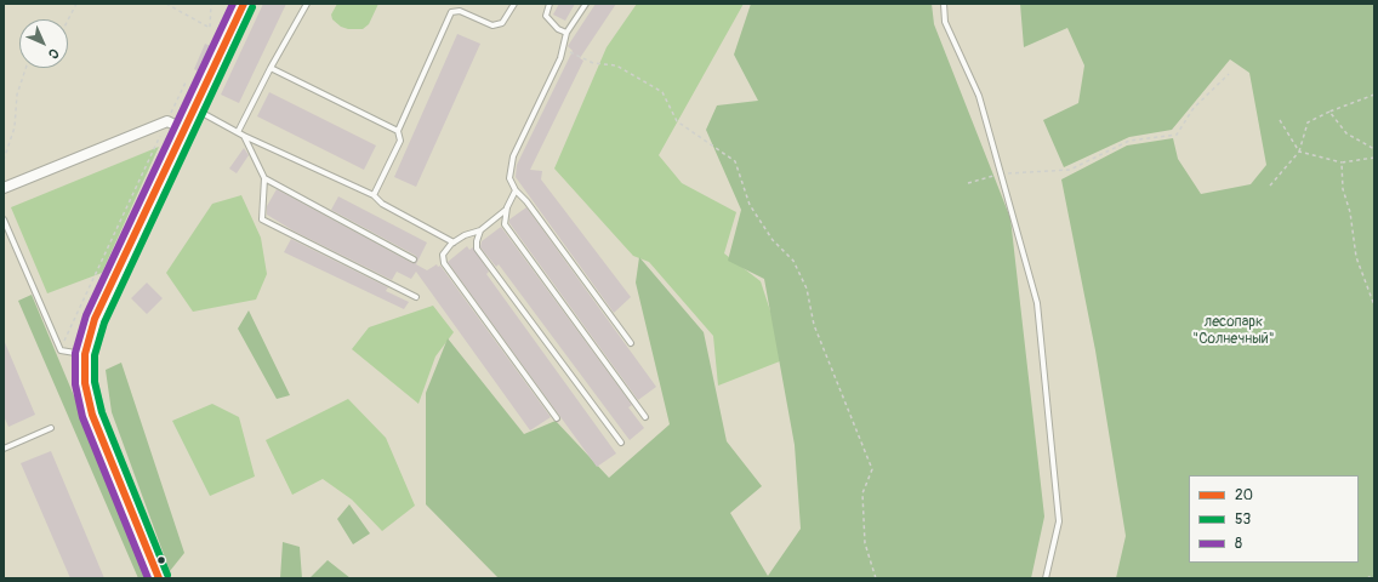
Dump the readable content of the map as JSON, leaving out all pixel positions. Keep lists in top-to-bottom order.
{
  "parks": ["лесопарк \"Солнечный\""],
  "lines": ["transit line 20", "transit line 8", "transit line 53"],
  "legend": ["20", "53", "8"],
  "north": "bottom right"
}
